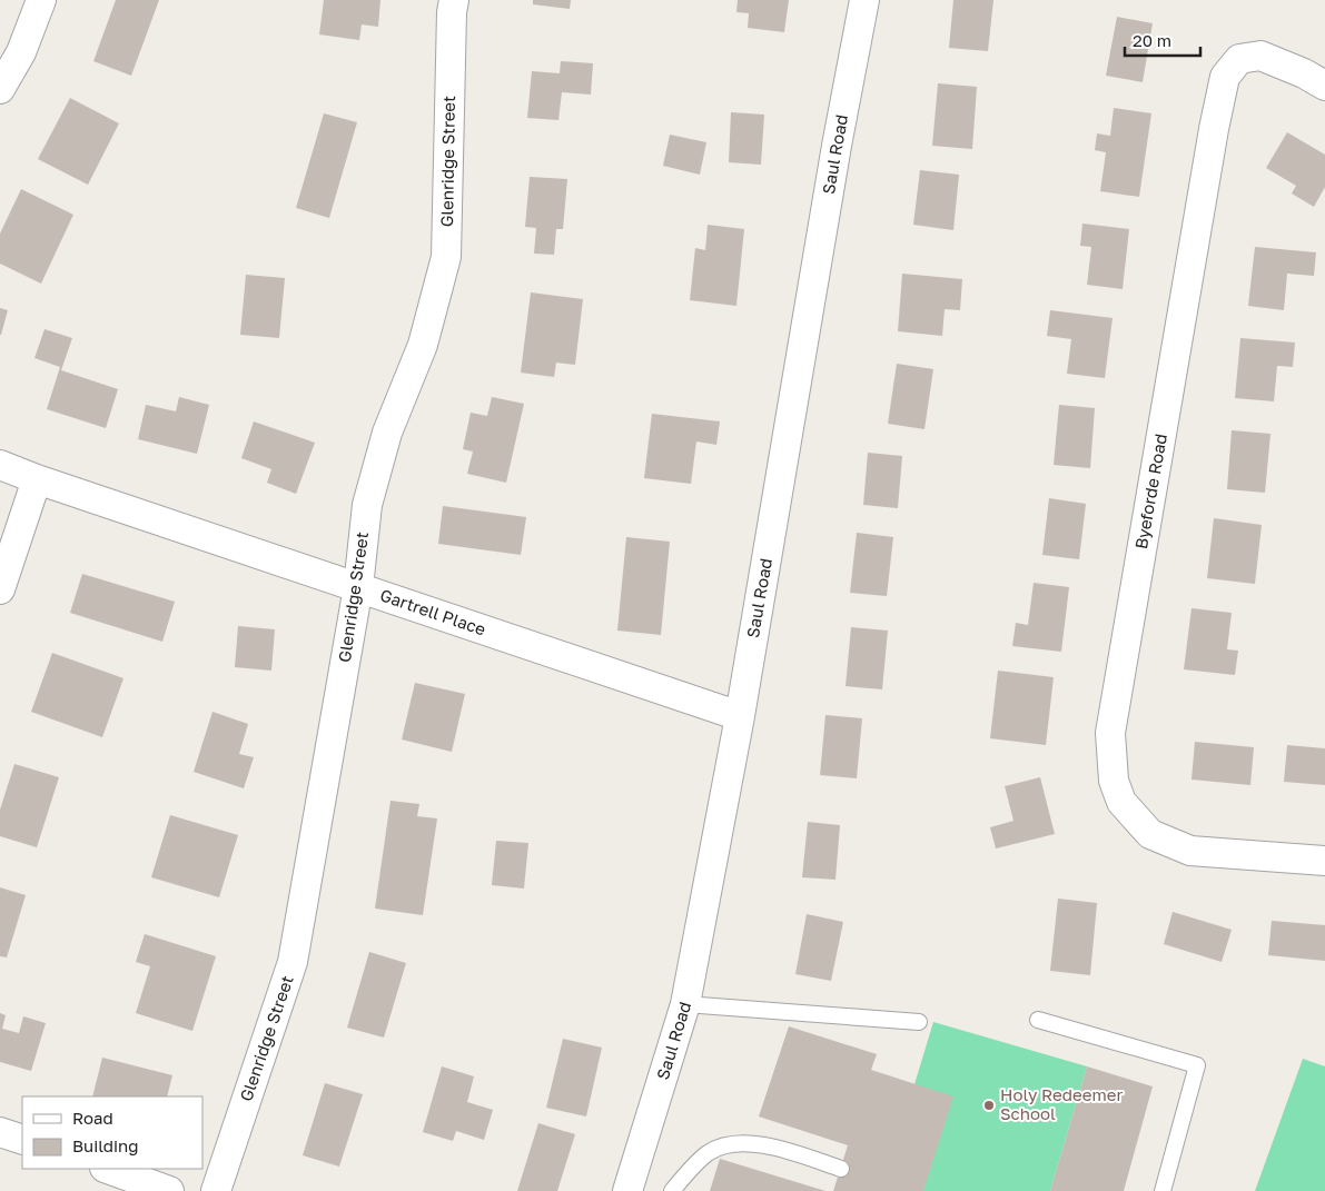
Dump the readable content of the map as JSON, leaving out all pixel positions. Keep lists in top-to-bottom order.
{
  "streets": {
    "street": [
      "Saul Road",
      "Glenridge Street",
      "Byeforde Road",
      "Gartrell Place"
    ]
  },
  "crossings": [
    ["Saul Road", "Gartrell Place"],
    ["Glenridge Street", "Gartrell Place"]
  ],
  "places": ["Holy Redeemer School"],
  "legend": ["Road", "Building"],
  "scale_bar": "20 m"
}
